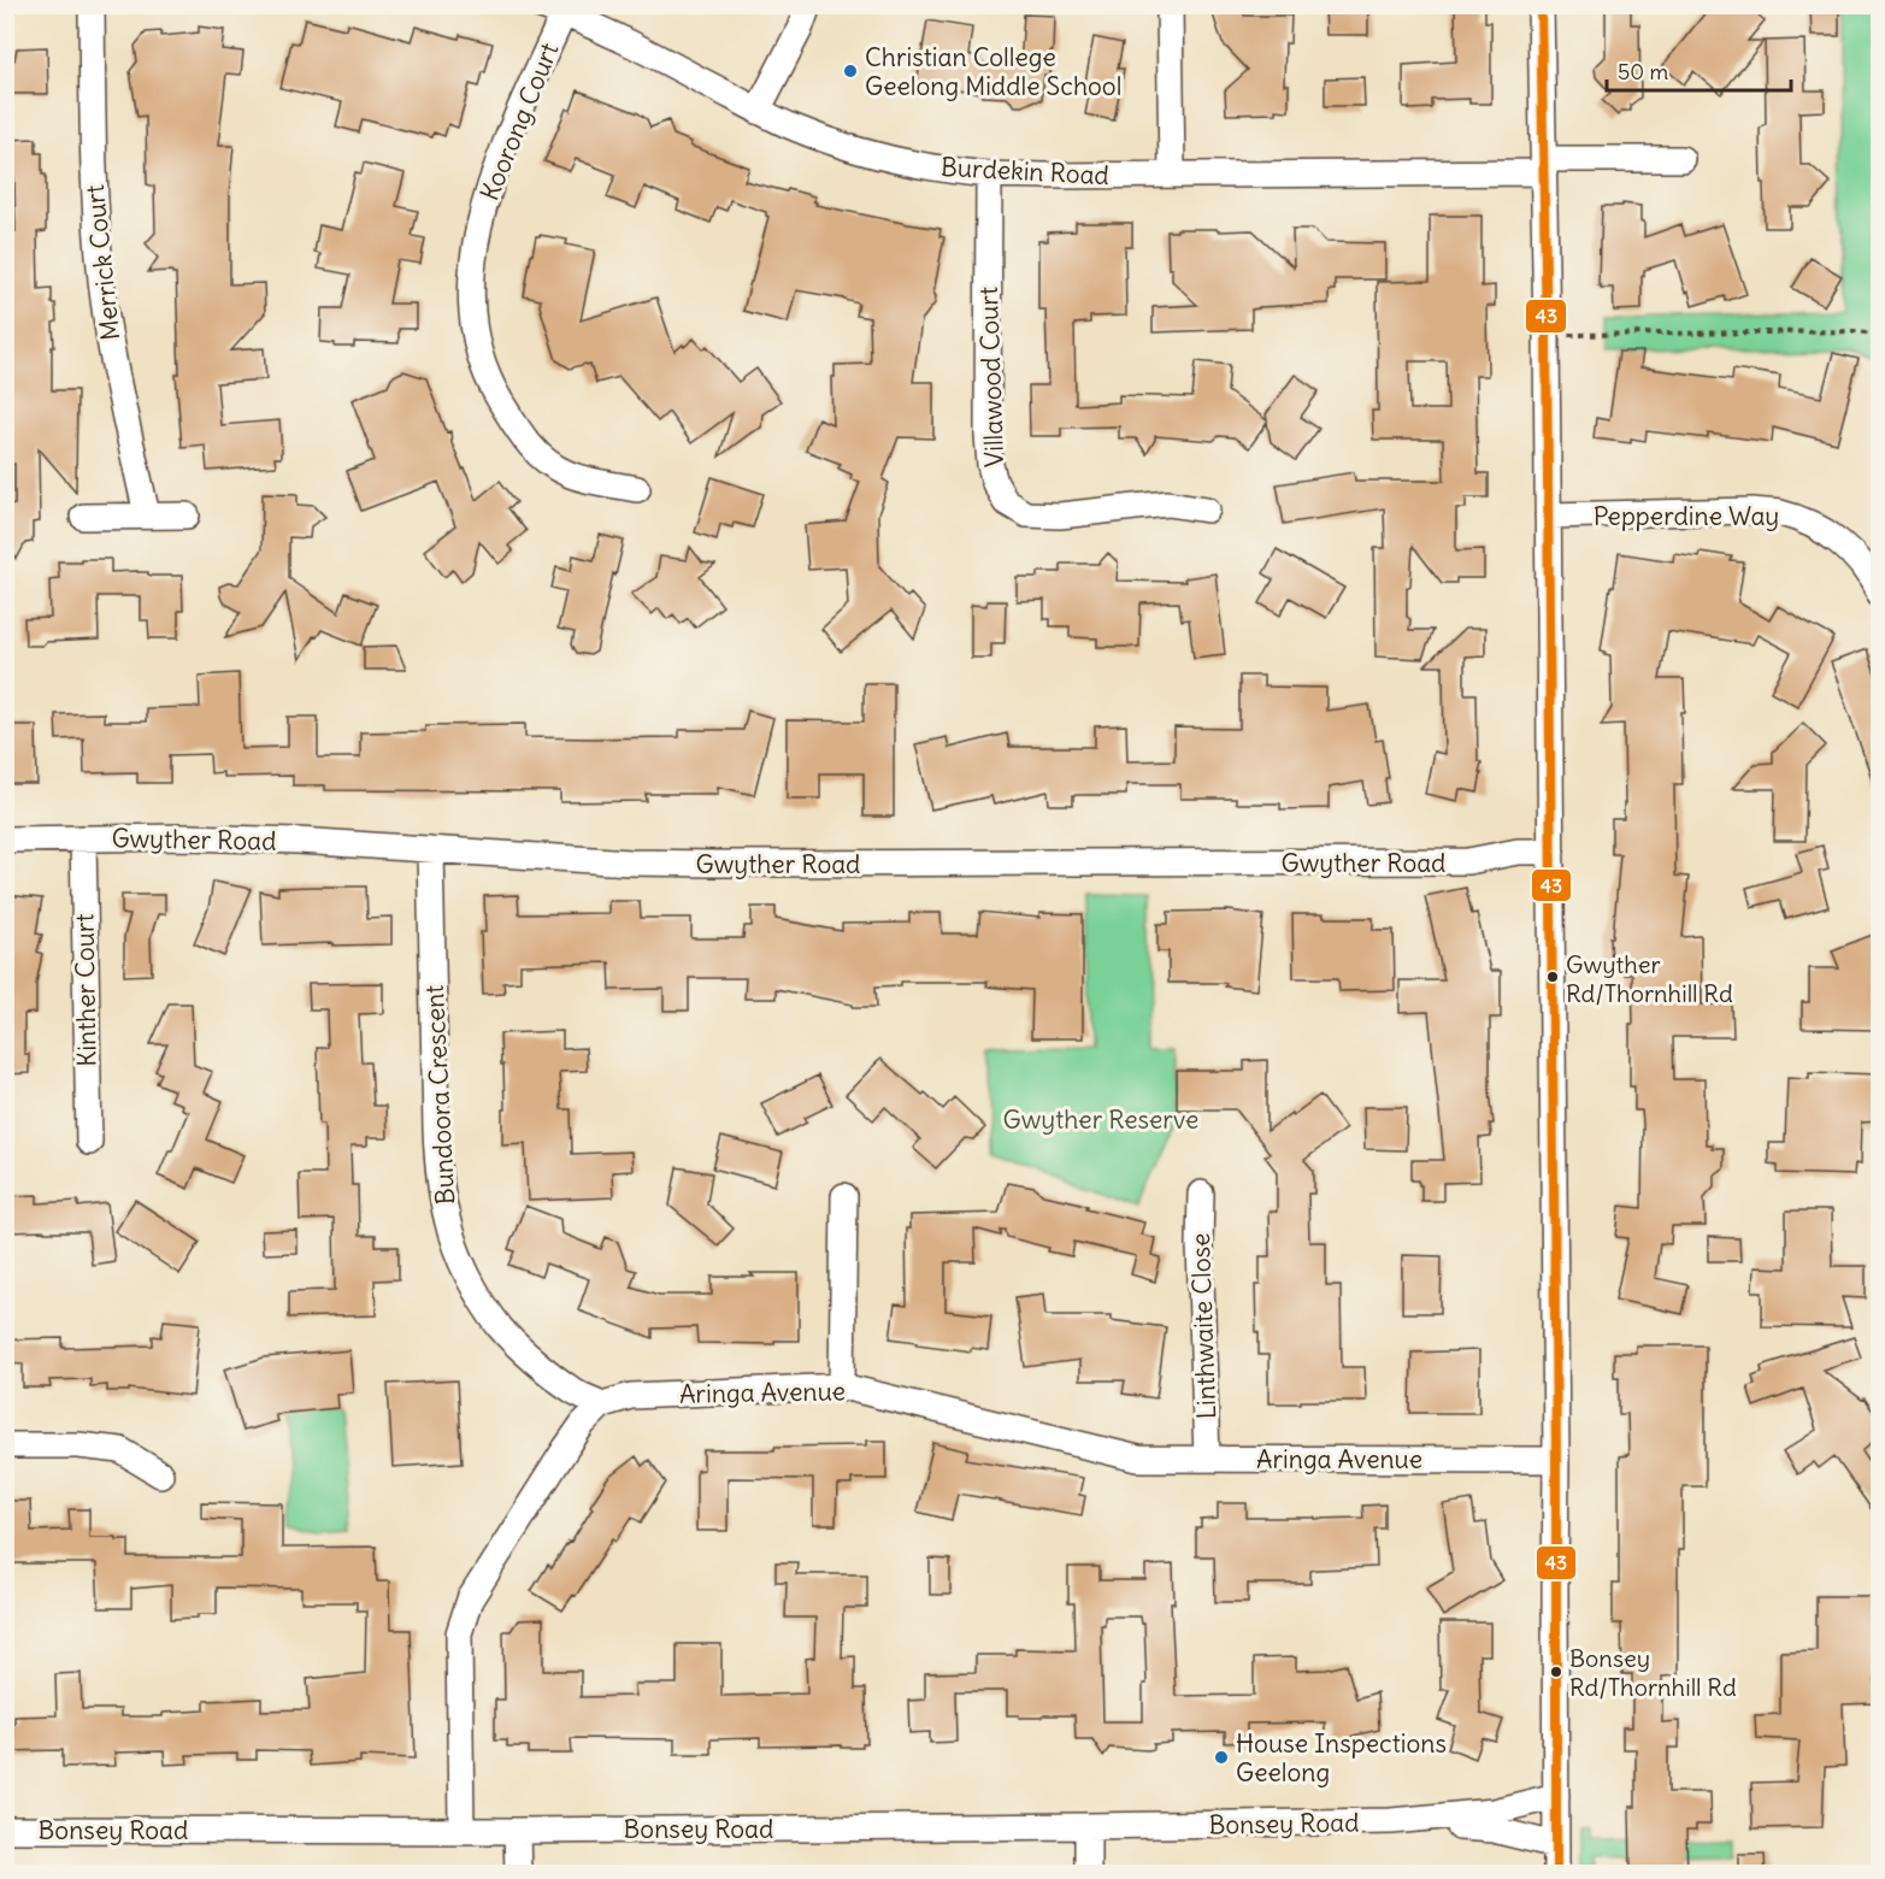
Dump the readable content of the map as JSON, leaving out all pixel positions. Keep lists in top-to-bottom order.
{
  "streets": {
    "street": [
      "Koorong Court",
      "Burdekin Road",
      "Merrick Court",
      "Villawood Court",
      "Pepperdine Way",
      "Gwyther Road",
      "Kinther Court",
      "Bundoora Crescent",
      "Linthwaite Close",
      "Aringa Avenue",
      "Bonsey Road"
    ]
  },
  "crossings": [
    ["Koorong Court", "Burdekin Road"],
    ["Burdekin Road", "Villawood Court"],
    ["Gwyther Road", "Kinther Court"],
    ["Gwyther Road", "Bundoora Crescent"],
    ["Bundoora Crescent", "Aringa Avenue"],
    ["Linthwaite Close", "Aringa Avenue"]
  ],
  "parks": ["Gwyther Reserve"],
  "places": [
    "Christian College Geelong Middle School",
    "Gwyther Rd/Thornhill Rd",
    "Bonsey Rd/Thornhill Rd",
    "House Inspections Geelong"
  ],
  "lines": ["transit line 43"],
  "scale_bar": "50 m"
}
